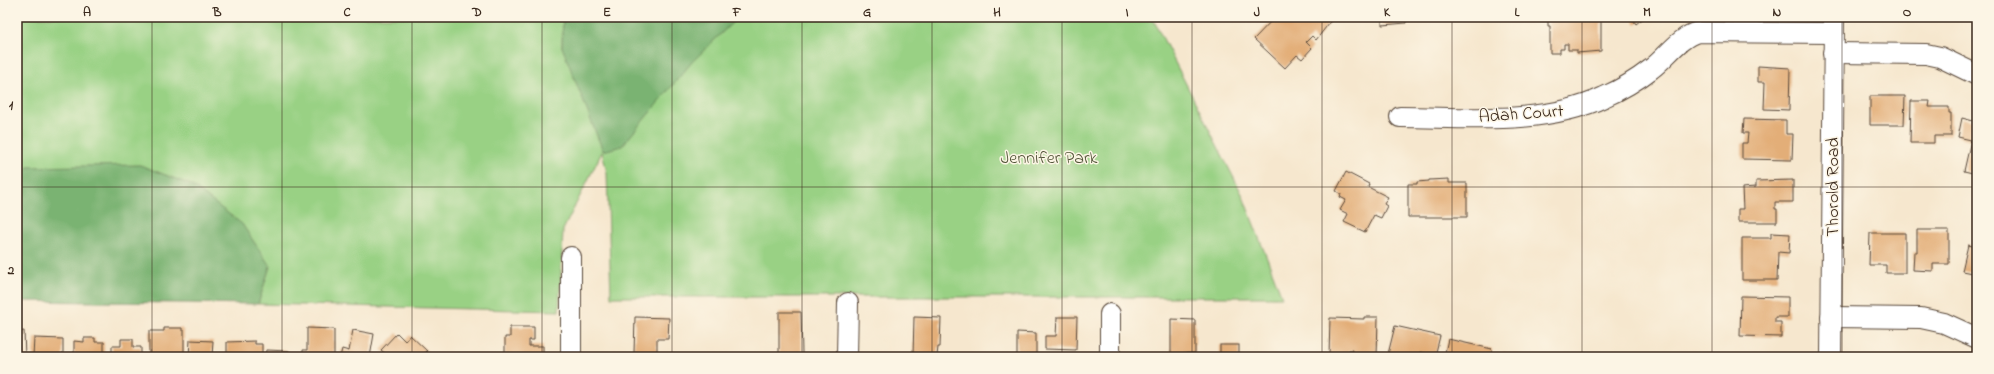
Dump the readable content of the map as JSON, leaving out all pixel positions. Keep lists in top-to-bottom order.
{
  "streets": {
    "street": ["Adah Court", "Thorold Road"]
  },
  "crossings": [
    ["Adah Court", "Thorold Road"]
  ],
  "parks": ["Jennifer Park"],
  "grid": {
    "columns": [
      "A",
      "B",
      "C",
      "D",
      "E",
      "F",
      "G",
      "H",
      "I",
      "J",
      "K",
      "L",
      "M",
      "N",
      "O"
    ],
    "rows": ["1", "2"]
  }
}
